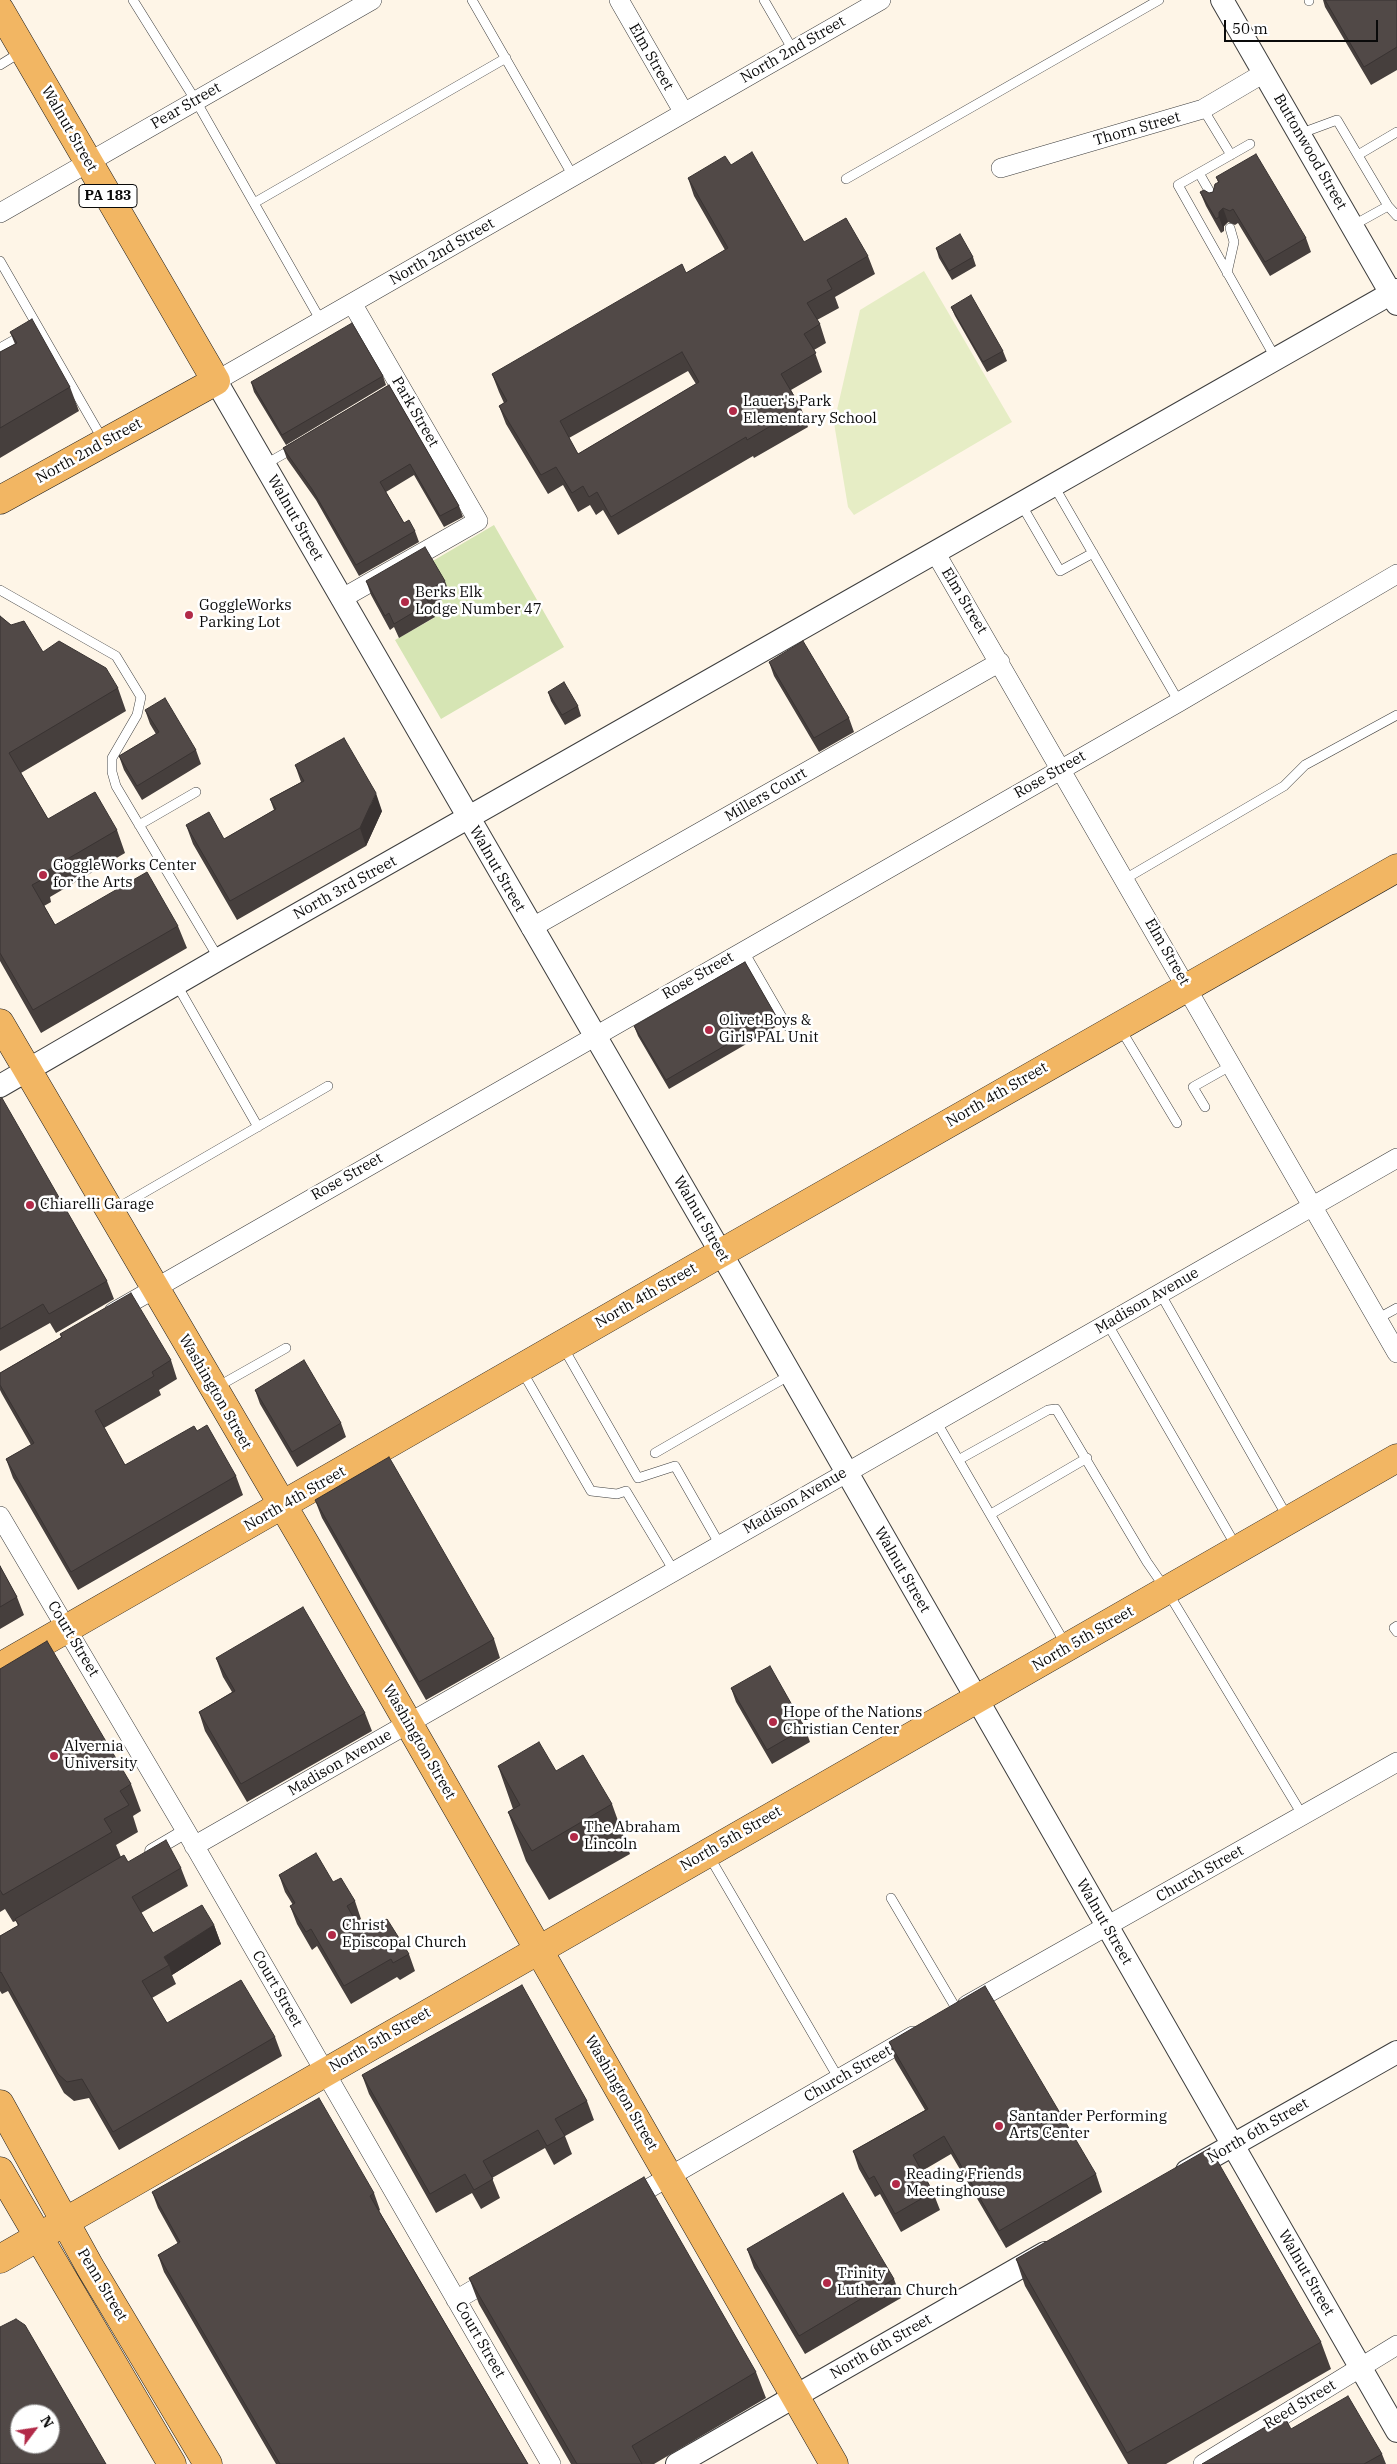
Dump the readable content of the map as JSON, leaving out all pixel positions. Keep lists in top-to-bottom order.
{
  "streets": {
    "main road": [
      "North 2nd Street",
      "Walnut Street",
      "PA 183",
      "North 4th Street",
      "Washington Street",
      "North 5th Street",
      "Penn Street"
    ],
    "street": [
      "Elm Street",
      "Pear Street",
      "Thorn Street",
      "Buttonwood Street",
      "Park Street",
      "Rose Street",
      "Millers Court",
      "North 3rd Street",
      "Madison Avenue",
      "Court Street",
      "Church Street",
      "North 6th Street",
      "Reed Street"
    ]
  },
  "crossings": [
    ["North 2nd Street", "Elm Street"],
    ["North 2nd Street", "Walnut Street"],
    ["North 2nd Street", "Park Street"],
    ["Elm Street", "Rose Street"],
    ["Elm Street", "Millers Court"],
    ["Elm Street", "North 3rd Street"],
    ["Elm Street", "North 4th Street"],
    ["Elm Street", "Madison Avenue"],
    ["Pear Street", "Walnut Street"],
    ["Walnut Street", "Park Street"],
    ["Walnut Street", "Rose Street"],
    ["Walnut Street", "Millers Court"],
    ["Walnut Street", "North 3rd Street"],
    ["Walnut Street", "North 4th Street"],
    ["Walnut Street", "Madison Avenue"],
    ["Walnut Street", "North 5th Street"],
    ["Walnut Street", "Church Street"],
    ["Walnut Street", "North 6th Street"],
    ["Walnut Street", "Reed Street"],
    ["Thorn Street", "Buttonwood Street"],
    ["Buttonwood Street", "North 3rd Street"],
    ["Rose Street", "Washington Street"],
    ["North 3rd Street", "Washington Street"],
    ["North 4th Street", "Washington Street"],
    ["North 4th Street", "Court Street"],
    ["Madison Avenue", "Washington Street"],
    ["Madison Avenue", "Court Street"],
    ["Washington Street", "North 5th Street"],
    ["Washington Street", "Church Street"],
    ["Washington Street", "North 6th Street"],
    ["Court Street", "North 5th Street"],
    ["North 5th Street", "Penn Street"]
  ],
  "places": [
    "Lauer's Park Elementary School",
    "Berks Elk Lodge Number 47",
    "GoggleWorks Parking Lot",
    "GoggleWorks Center for the Arts",
    "Olivet Boys & Girls PAL Unit",
    "Chiarelli Garage",
    "Hope of the Nations Christian Center",
    "Alvernia University",
    "The Abraham Lincoln",
    "Christ Episcopal Church",
    "Santander Performing Arts Center",
    "Reading Friends Meetinghouse",
    "Trinity Lutheran Church"
  ],
  "scale_bar": "50 m",
  "north": "top right"
}
